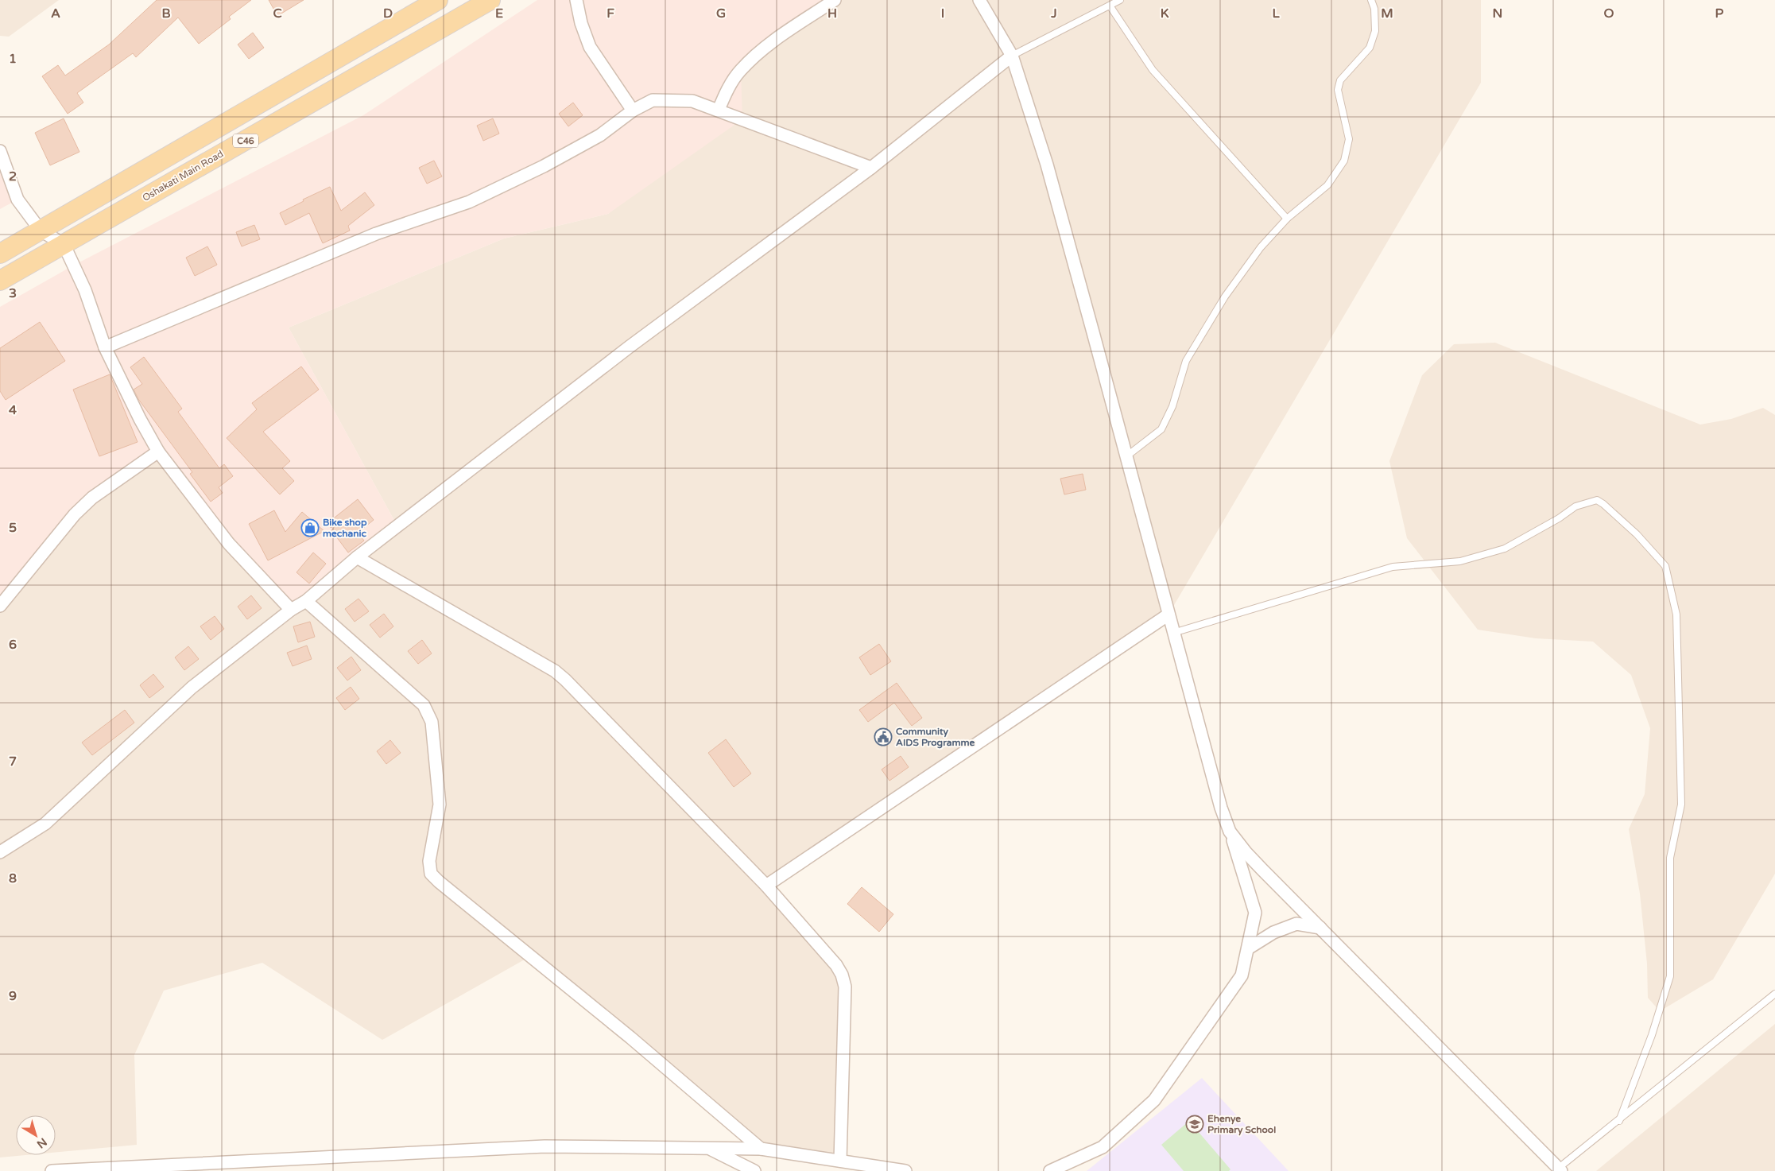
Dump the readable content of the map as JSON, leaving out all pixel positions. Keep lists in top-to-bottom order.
{
  "streets": {
    "main road": ["C46", "Oshakati Main Road"]
  },
  "places": {
    "shop": ["Bike shop mechanic"],
    "public building": ["Community AIDS Programme"],
    "school or university": ["Ehenye Primary School"]
  },
  "north": "bottom right",
  "grid": {
    "columns": [
      "A",
      "B",
      "C",
      "D",
      "E",
      "F",
      "G",
      "H",
      "I",
      "J",
      "K",
      "L",
      "M",
      "N",
      "O",
      "P"
    ],
    "rows": [
      "1",
      "2",
      "3",
      "4",
      "5",
      "6",
      "7",
      "8",
      "9"
    ]
  }
}
